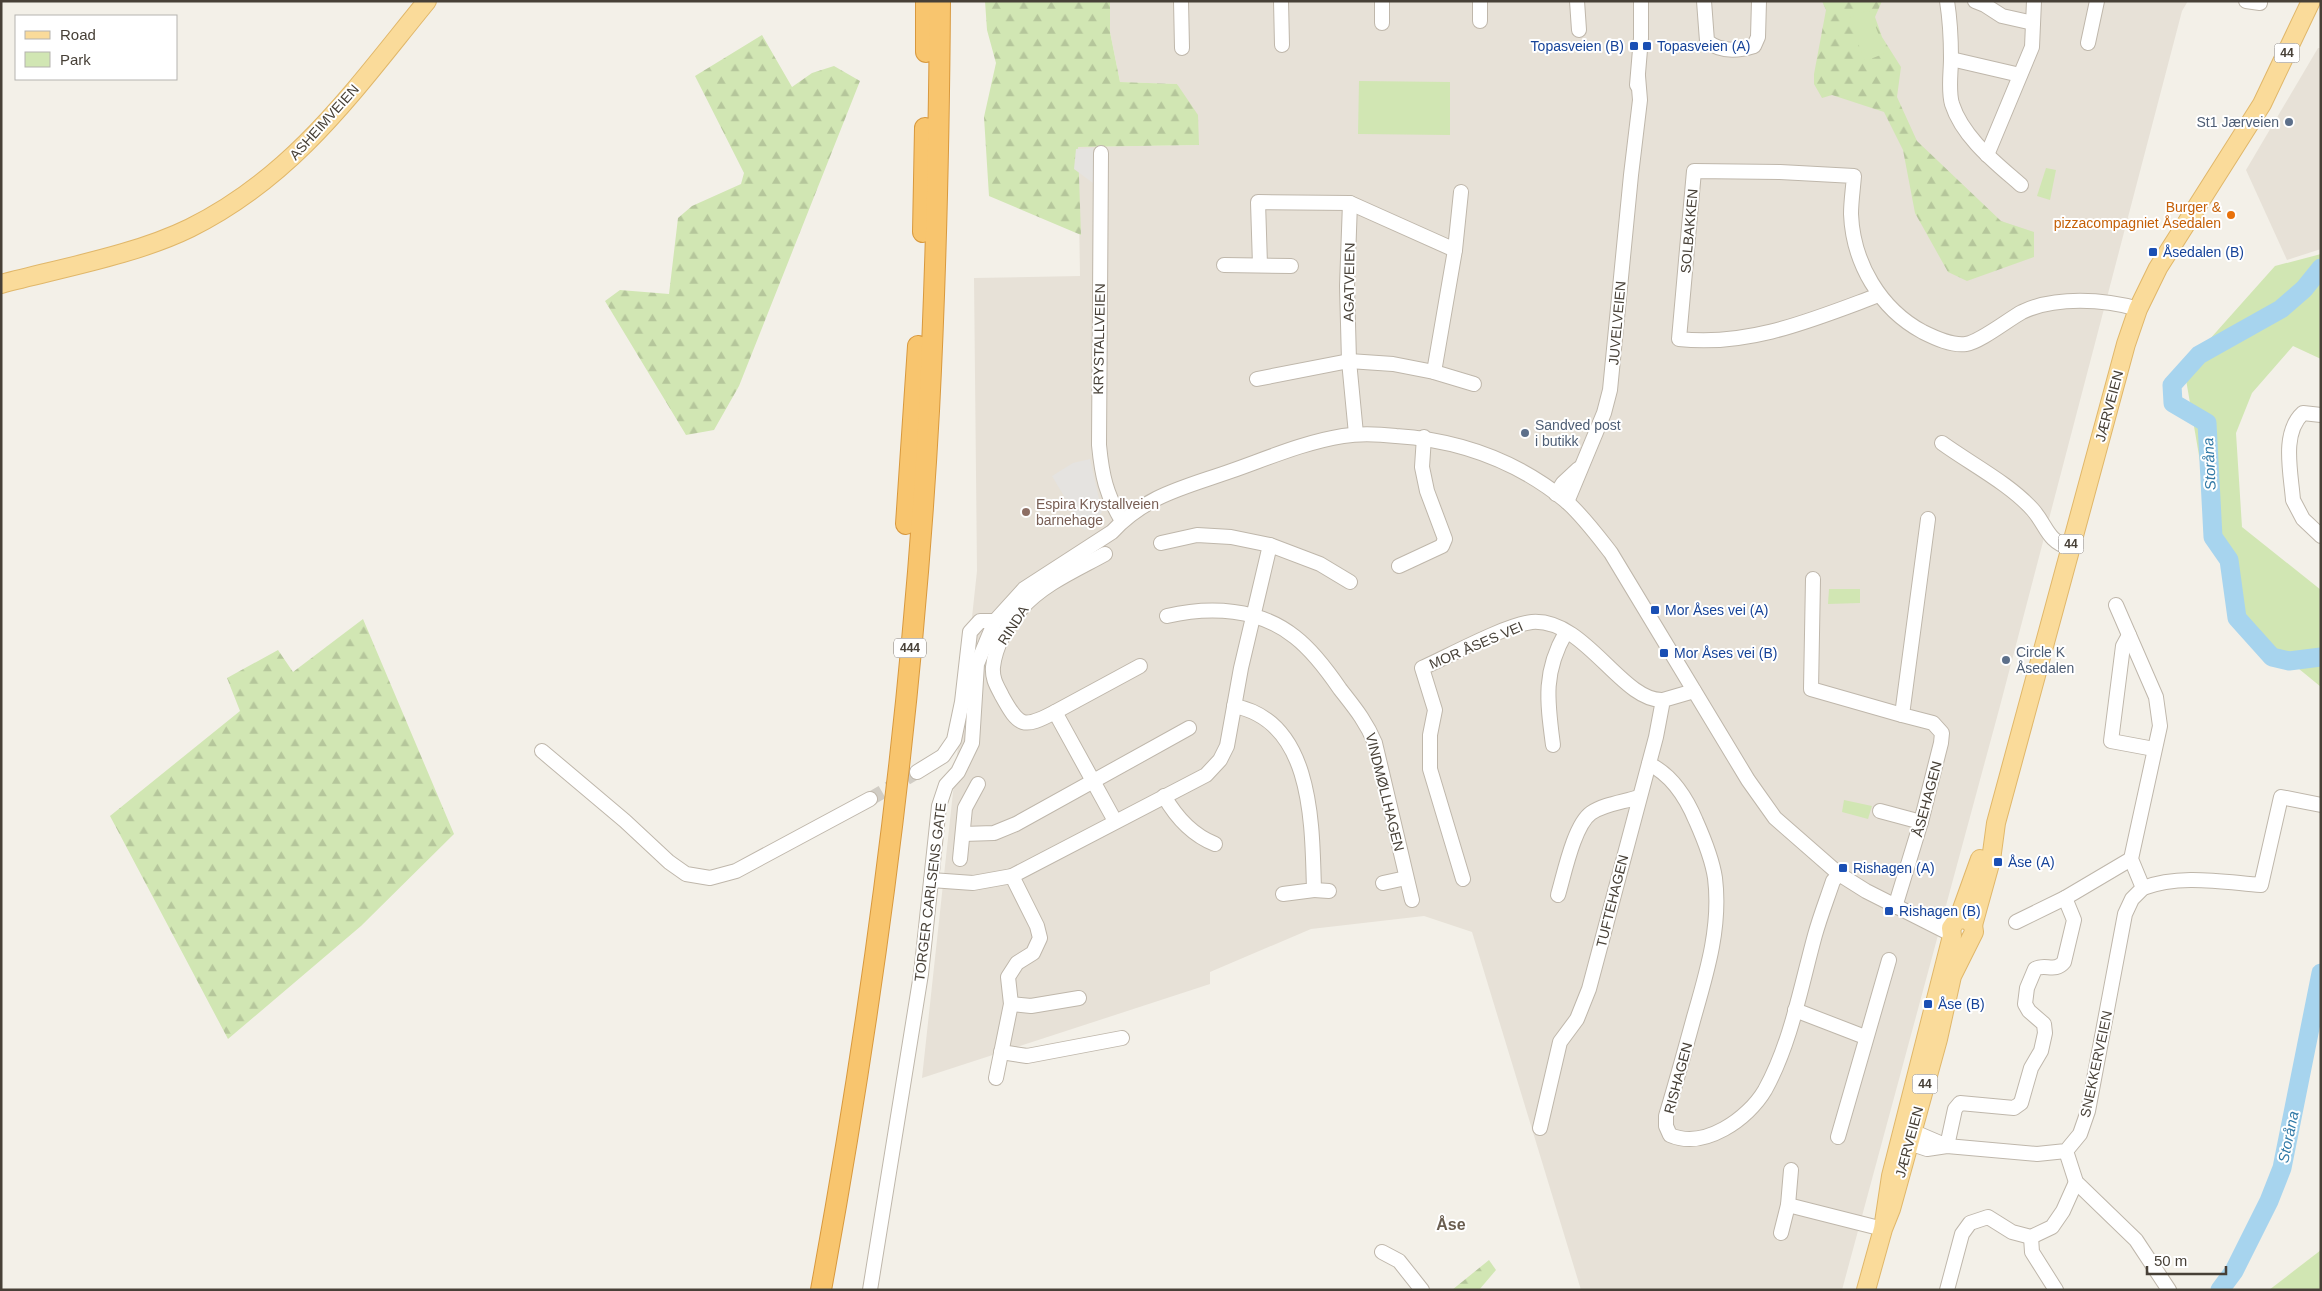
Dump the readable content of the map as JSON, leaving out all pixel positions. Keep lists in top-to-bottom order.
{
  "streets": {
    "highway": ["444"],
    "main road": ["44", "ASHEIMVEIEN", "JÆRVEIEN"],
    "street": [
      "SOLBAKKEN",
      "AGATVEIEN",
      "JUVELVEIEN",
      "KRYSTALLVEIEN",
      "RINDA",
      "MOR ÅSES VEI",
      "VINDMØLLHAGEN",
      "ÅSEHAGEN",
      "TORGER CARLSENS GATE",
      "TUFTEHAGEN",
      "SNEKKERVEIEN",
      "RISHAGEN"
    ]
  },
  "crossings": [
    ["SOLBAKKEN", "JÆRVEIEN"],
    ["KRYSTALLVEIEN", "TORGER CARLSENS GATE"],
    ["MOR ÅSES VEI", "TUFTEHAGEN"],
    ["TUFTEHAGEN", "RISHAGEN"]
  ],
  "districts": ["Åse"],
  "water": ["Storåna"],
  "places": {
    "transit": [
      "Topasveien (B)",
      "Topasveien (A)",
      "Åsedalen (B)",
      "Mor Åses vei (A)",
      "Mor Åses vei (B)",
      "Åse (A)",
      "Rishagen (A)",
      "Rishagen (B)",
      "Åse (B)"
    ],
    "other": [
      "St1 Jærveien",
      "Burger & pizzacompagniet Åsedalen",
      "Sandved post i butikk",
      "Espira Krystallveien barnehage",
      "Circle K Åsedalen"
    ]
  },
  "legend": ["Road", "Park"],
  "scale_bar": "50 m"
}
